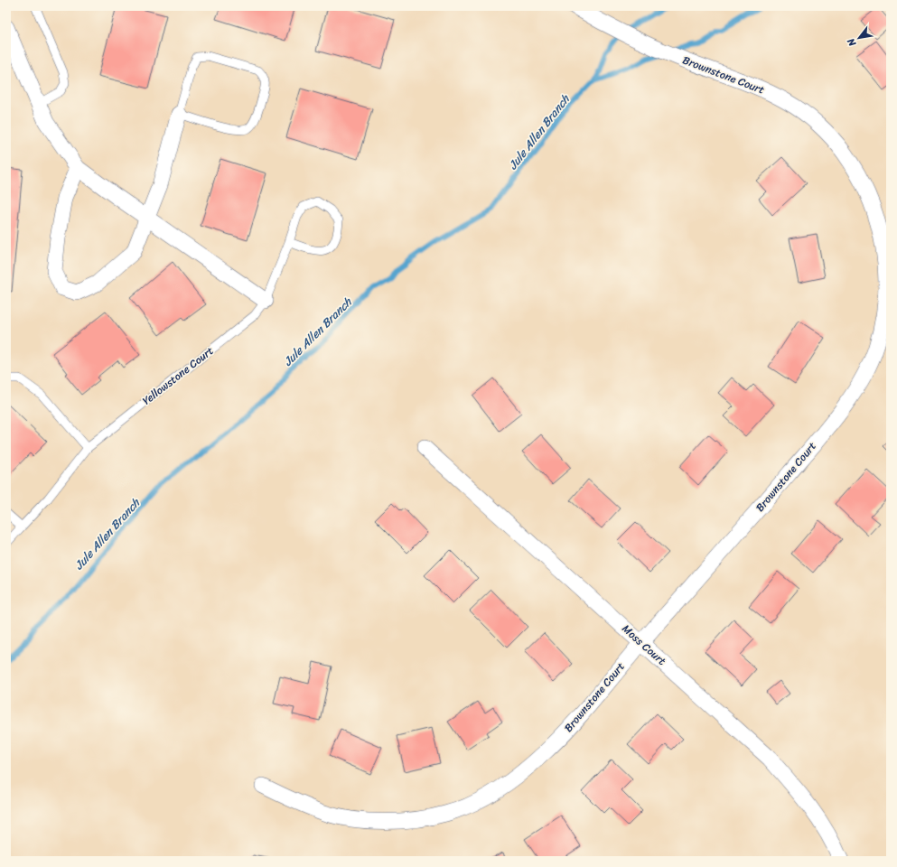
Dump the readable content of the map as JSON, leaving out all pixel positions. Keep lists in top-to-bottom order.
{
  "streets": {
    "street": ["Brownstone Court", "Moss Court"],
    "lane": ["Yellowstone Court"]
  },
  "crossings": [
    ["Brownstone Court", "Moss Court"]
  ],
  "water": ["Jule Allen Branch"],
  "north": "bottom left"
}
